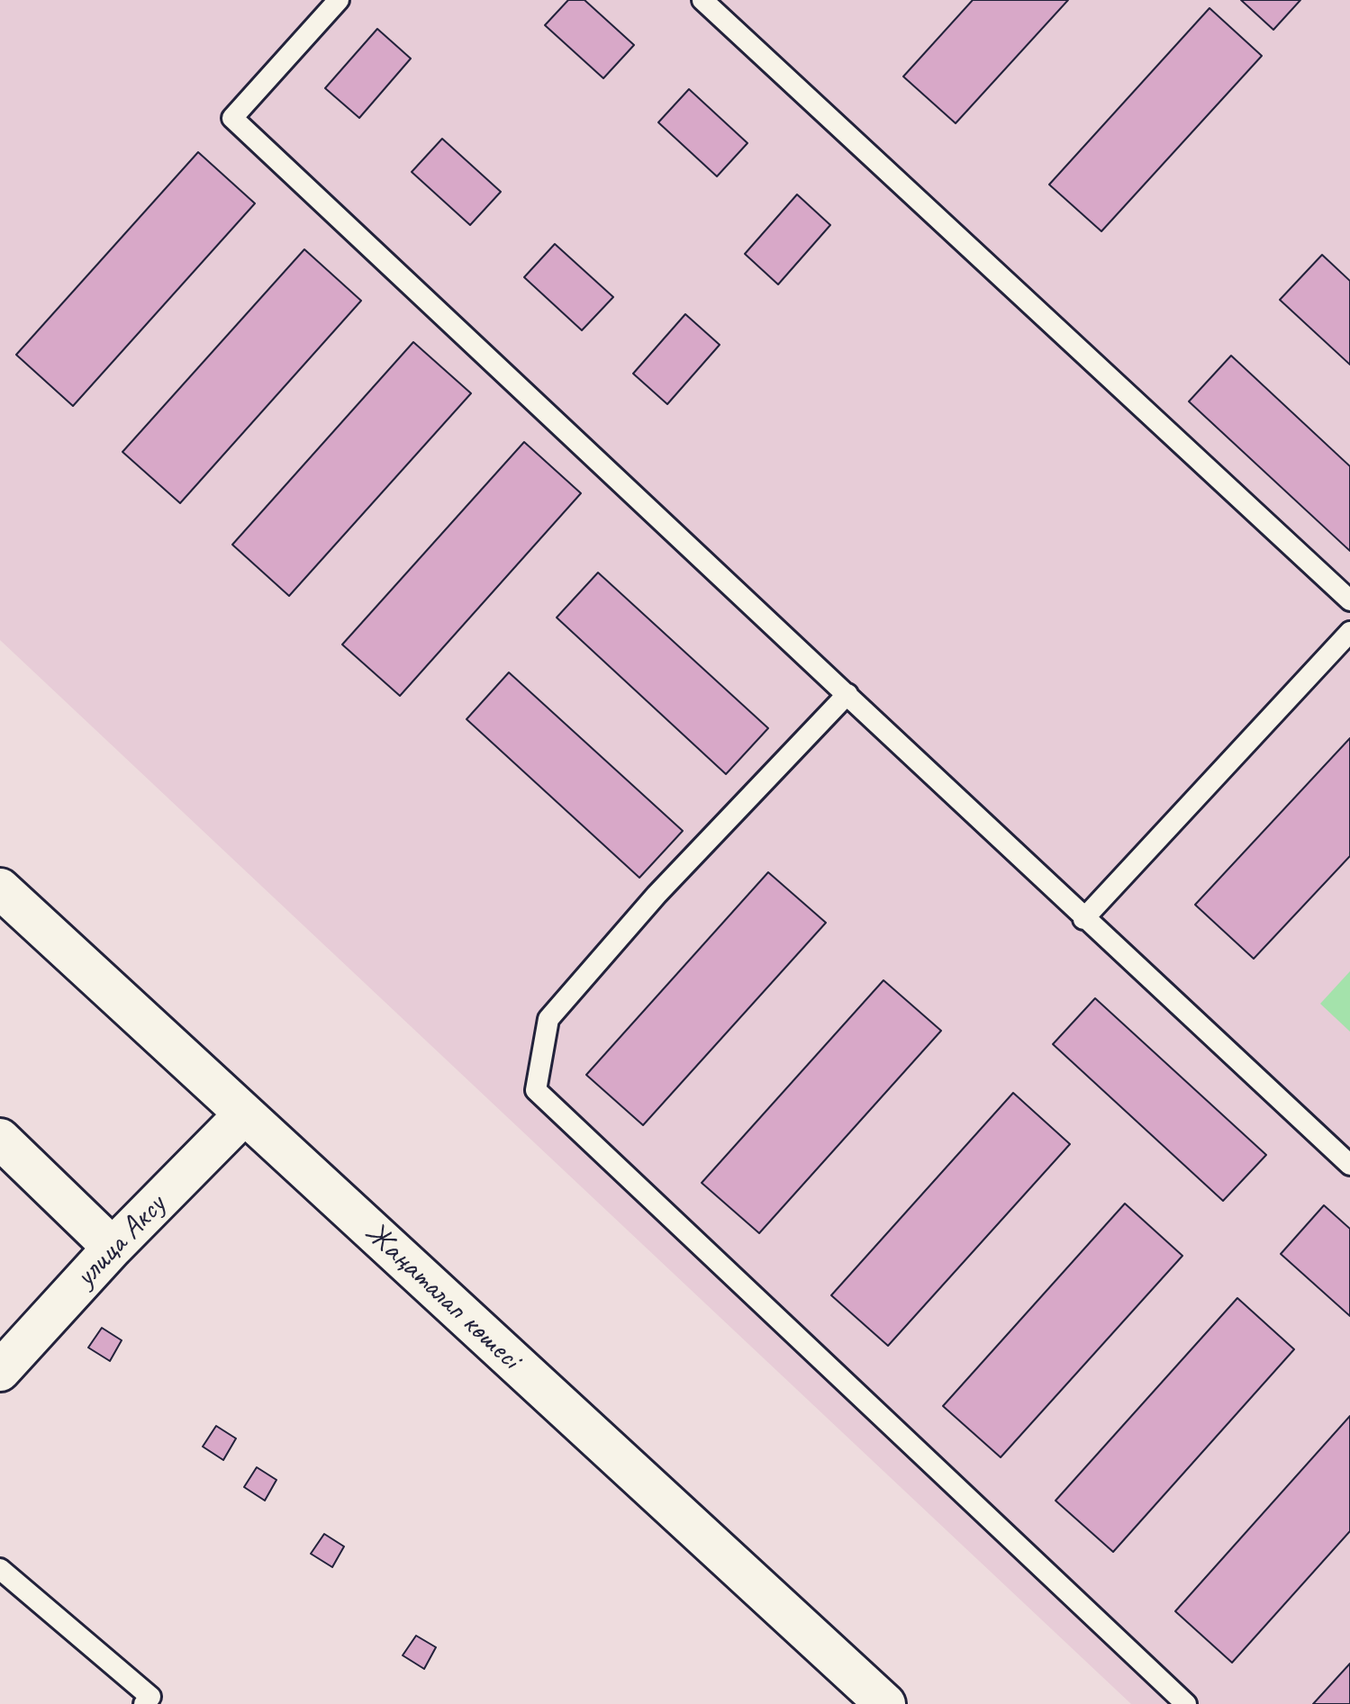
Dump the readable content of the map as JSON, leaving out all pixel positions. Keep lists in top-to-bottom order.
{
  "streets": {
    "main road": ["улица Аксу", "Жаңаталап көшесі"]
  },
  "crossings": [
    ["улица Аксу", "Жаңаталап көшесі"]
  ]
}
